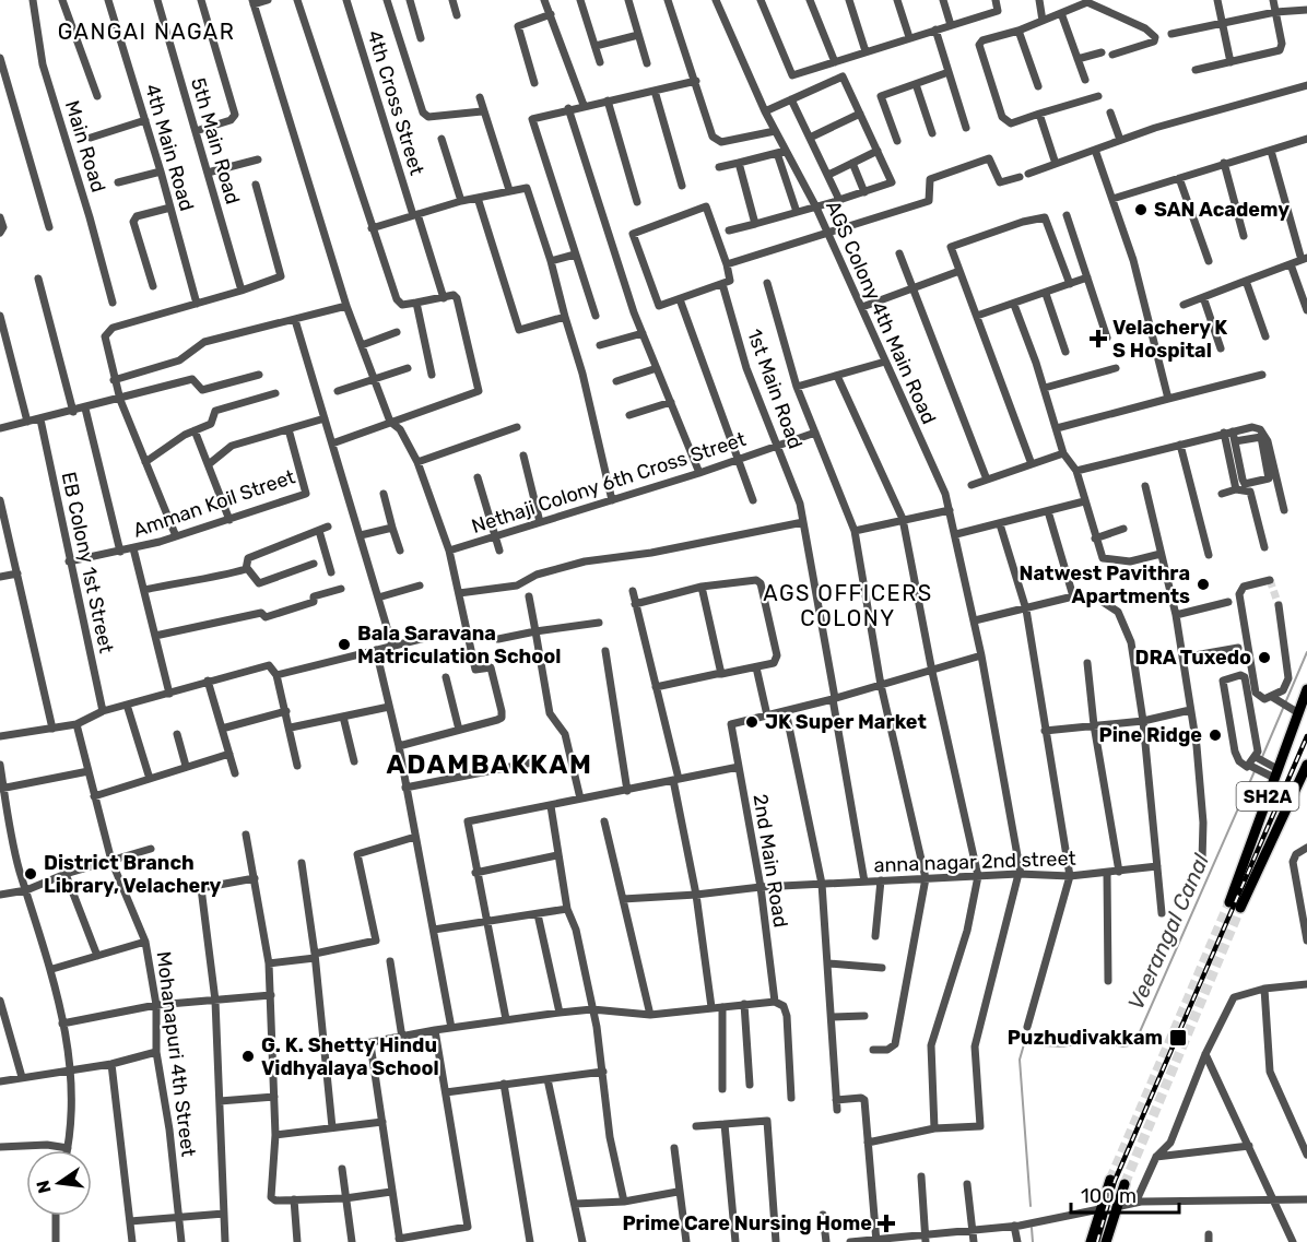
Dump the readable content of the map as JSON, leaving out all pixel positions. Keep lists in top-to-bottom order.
{
  "streets": {
    "main road": ["SH2A"],
    "street": [
      "4th Cross Street",
      "5th Main Road",
      "Main Road",
      "4th Main Road",
      "AGS Colony 4th Main Road",
      "1st Main Road",
      "Nethaji Colony 6th Cross Street",
      "Amman Koil Street",
      "EB Colony 1st Street",
      "2nd Main Road",
      "anna nagar 2nd street",
      "Mohanapuri 4th Street"
    ]
  },
  "crossings": [
    ["AGS Colony 4th Main Road", "anna nagar 2nd street"],
    ["1st Main Road", "Nethaji Colony 6th Cross Street"],
    ["1st Main Road", "anna nagar 2nd street"],
    ["Amman Koil Street", "EB Colony 1st Street"],
    ["2nd Main Road", "anna nagar 2nd street"]
  ],
  "districts": ["GANGAI NAGAR", "AGS OFFICERS COLONY", "ADAMBAKKAM"],
  "water": ["Veerangal Canal"],
  "places": {
    "other": [
      "SAN Academy",
      "Natwest Pavithra Apartments",
      "Bala Saravana Matriculation School",
      "DRA Tuxedo",
      "JK Super Market",
      "Pine Ridge",
      "District Branch Library, Velachery",
      "G. K. Shetty Hindu Vidhyalaya School"
    ],
    "health": ["Velachery K S Hospital", "Prime Care Nursing Home"],
    "transit": ["Puzhudivakkam"]
  },
  "scale_bar": "100 m",
  "north": "left"
}
